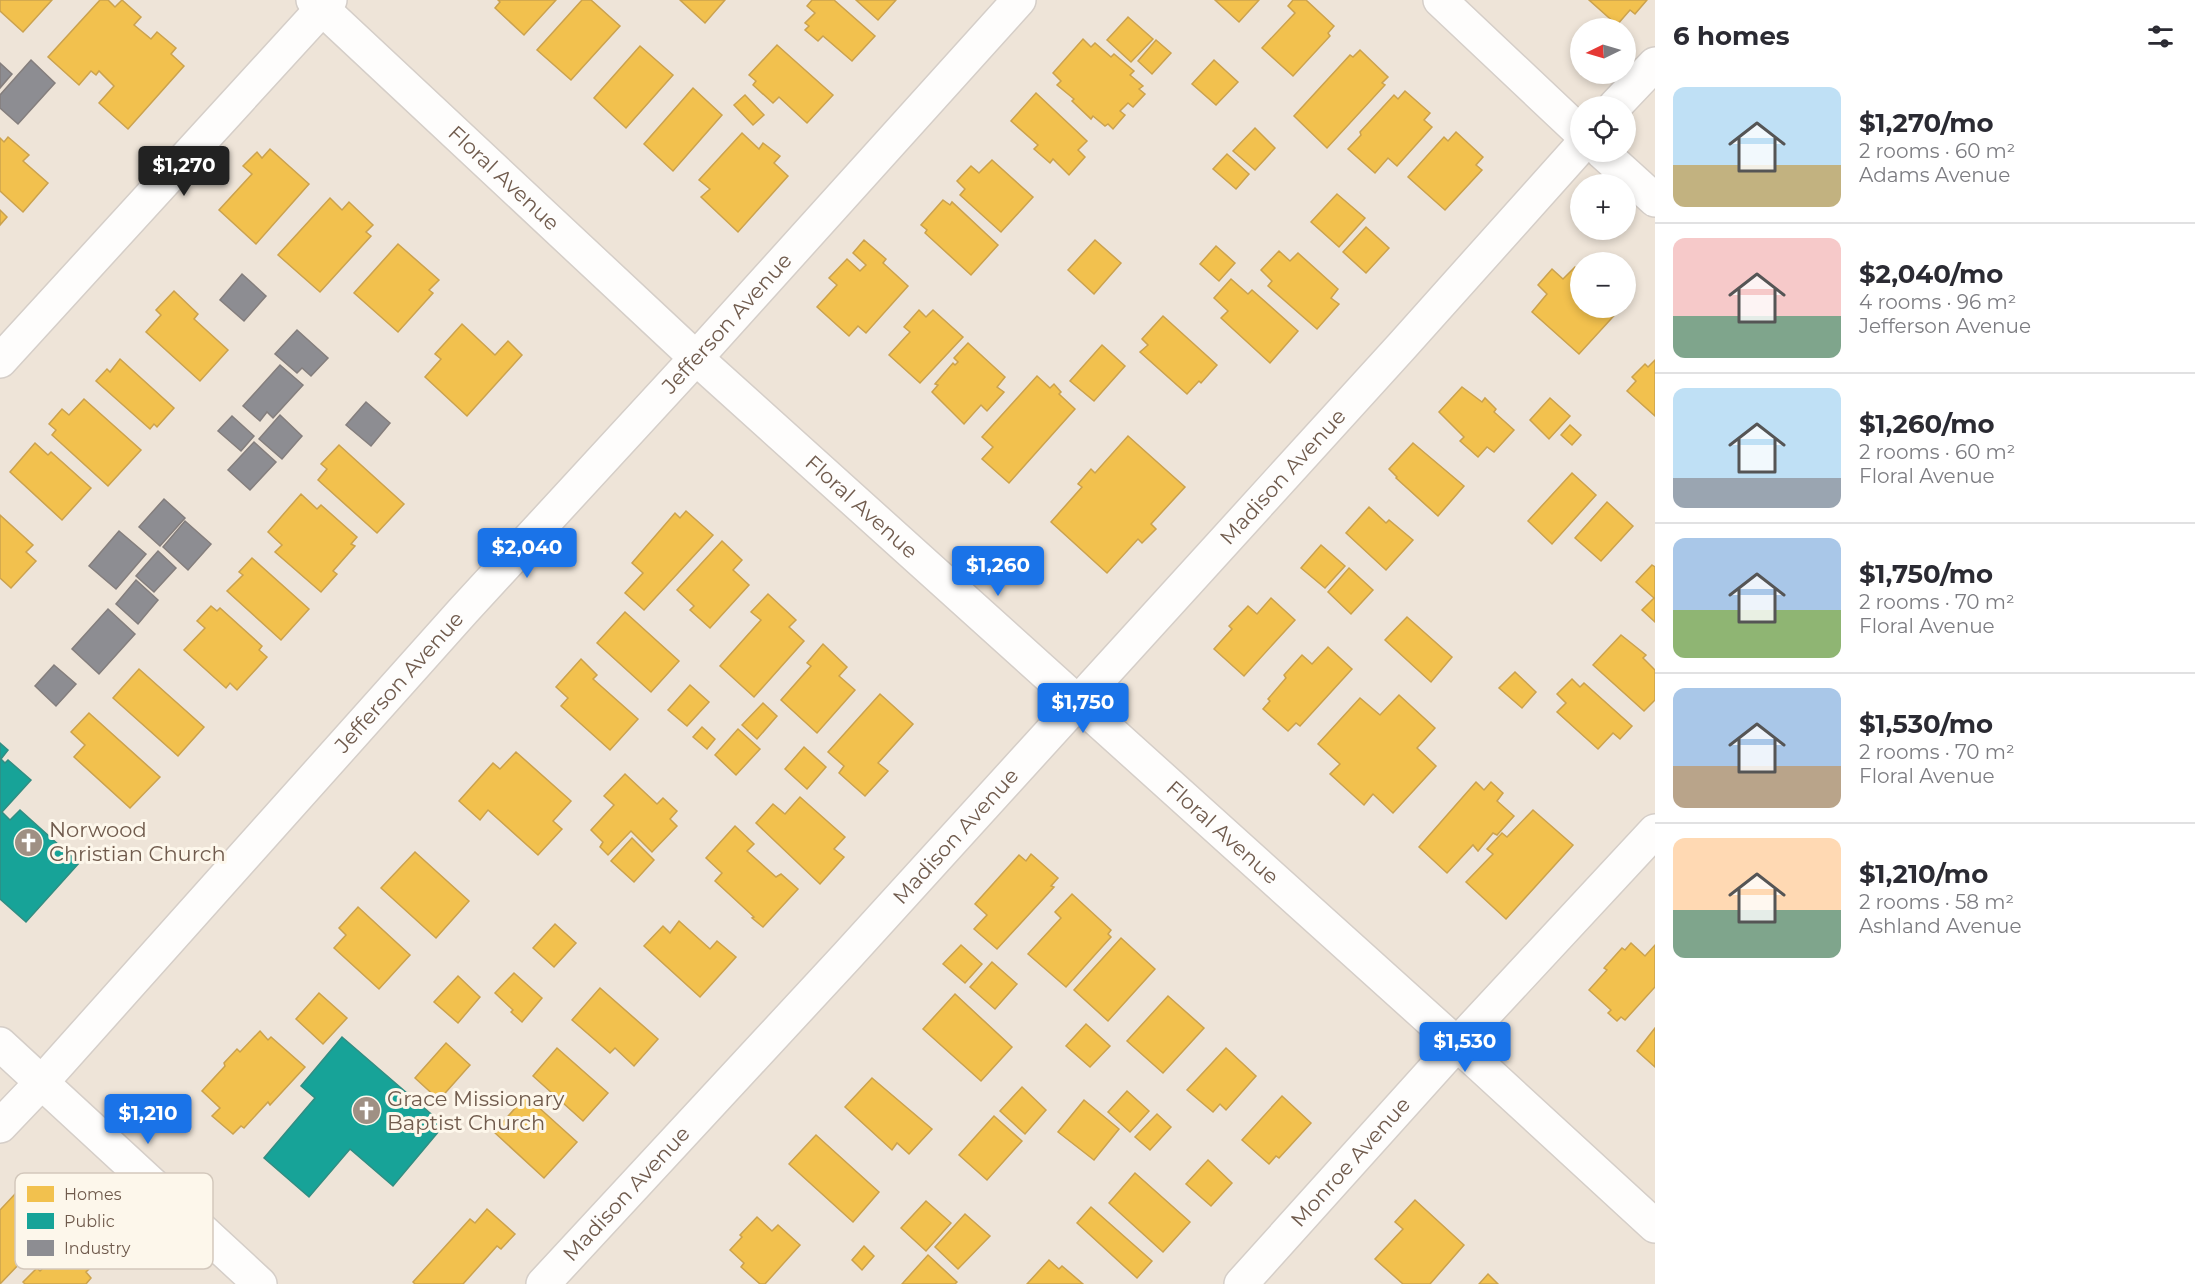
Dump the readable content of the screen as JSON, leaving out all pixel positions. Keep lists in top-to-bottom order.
{
  "streets": {
    "street": [
      "Floral Avenue",
      "Jefferson Avenue",
      "Madison Avenue",
      "Monroe Avenue"
    ]
  },
  "crossings": [
    ["Floral Avenue", "Jefferson Avenue"],
    ["Floral Avenue", "Madison Avenue"],
    ["Floral Avenue", "Monroe Avenue"]
  ],
  "places": {
    "church": ["Norwood Christian Church", "Grace Missionary Baptist Church"]
  },
  "legend": ["Homes", "Public", "Industry"],
  "north": "left",
  "page": {
    "heading": "6 homes",
    "map_buttons": ["+", "−"],
    "list": [
      {
        "name": "$1,270/mo",
        "note": "2 rooms · 60 m² · Adams Avenue"
      },
      {
        "name": "$2,040/mo",
        "note": "4 rooms · 96 m² · Jefferson Avenue"
      },
      {
        "name": "$1,260/mo",
        "note": "2 rooms · 60 m² · Floral Avenue"
      },
      {
        "name": "$1,750/mo",
        "note": "2 rooms · 70 m² · Floral Avenue"
      },
      {
        "name": "$1,530/mo",
        "note": "2 rooms · 70 m² · Floral Avenue"
      },
      {
        "name": "$1,210/mo",
        "note": "2 rooms · 58 m² · Ashland Avenue"
      }
    ],
    "price": [
      "$1,270",
      "$2,040",
      "$1,260",
      "$1,750",
      "$1,530",
      "$1,210"
    ]
  }
}
